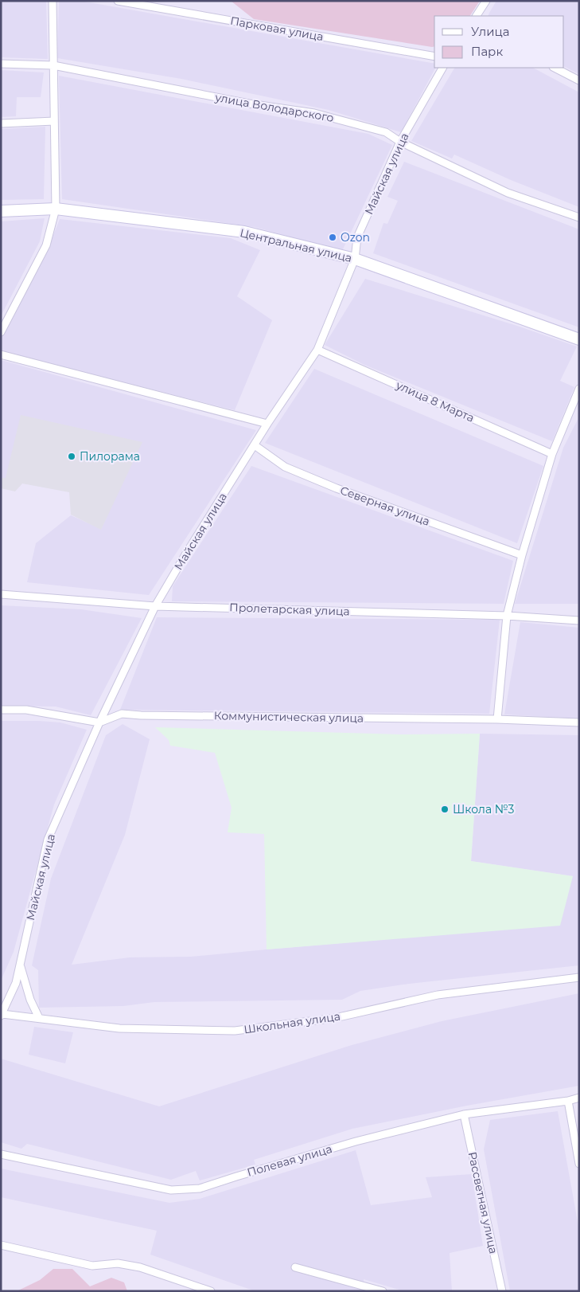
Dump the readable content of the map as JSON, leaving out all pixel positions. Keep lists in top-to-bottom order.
{
  "streets": {
    "main road": ["Центральная улица"],
    "street": [
      "Парковая улица",
      "улица Володарского",
      "Майская улица",
      "улица 8 Марта",
      "Северная улица",
      "Пролетарская улица",
      "Коммунистическая улица",
      "Школьная улица",
      "Полевая улица",
      "Рассветная улица"
    ]
  },
  "crossings": [
    ["улица Володарского", "Майская улица"],
    ["Майская улица", "Центральная улица"],
    ["Майская улица", "улица 8 Марта"],
    ["Майская улица", "Северная улица"],
    ["Майская улица", "Пролетарская улица"],
    ["Майская улица", "Коммунистическая улица"],
    ["Майская улица", "Школьная улица"],
    ["Полевая улица", "Рассветная улица"]
  ],
  "places": ["Ozon", "Пилорама", "Школа №3"],
  "legend": ["Улица", "Парк"]
}
